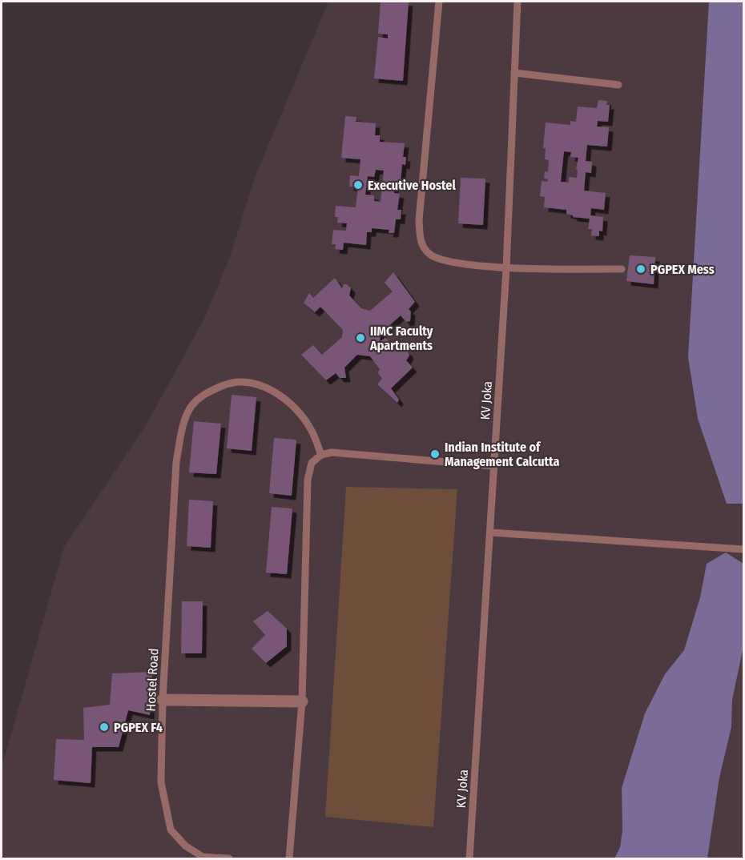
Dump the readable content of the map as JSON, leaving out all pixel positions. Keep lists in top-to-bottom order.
{
  "streets": {
    "lane": ["KV Joka", "Hostel Road"]
  },
  "places": [
    "Executive Hostel",
    "PGPEX Mess",
    "IIMC Faculty Apartments",
    "Indian Institute of Management Calcutta",
    "PGPEX F4"
  ]
}
